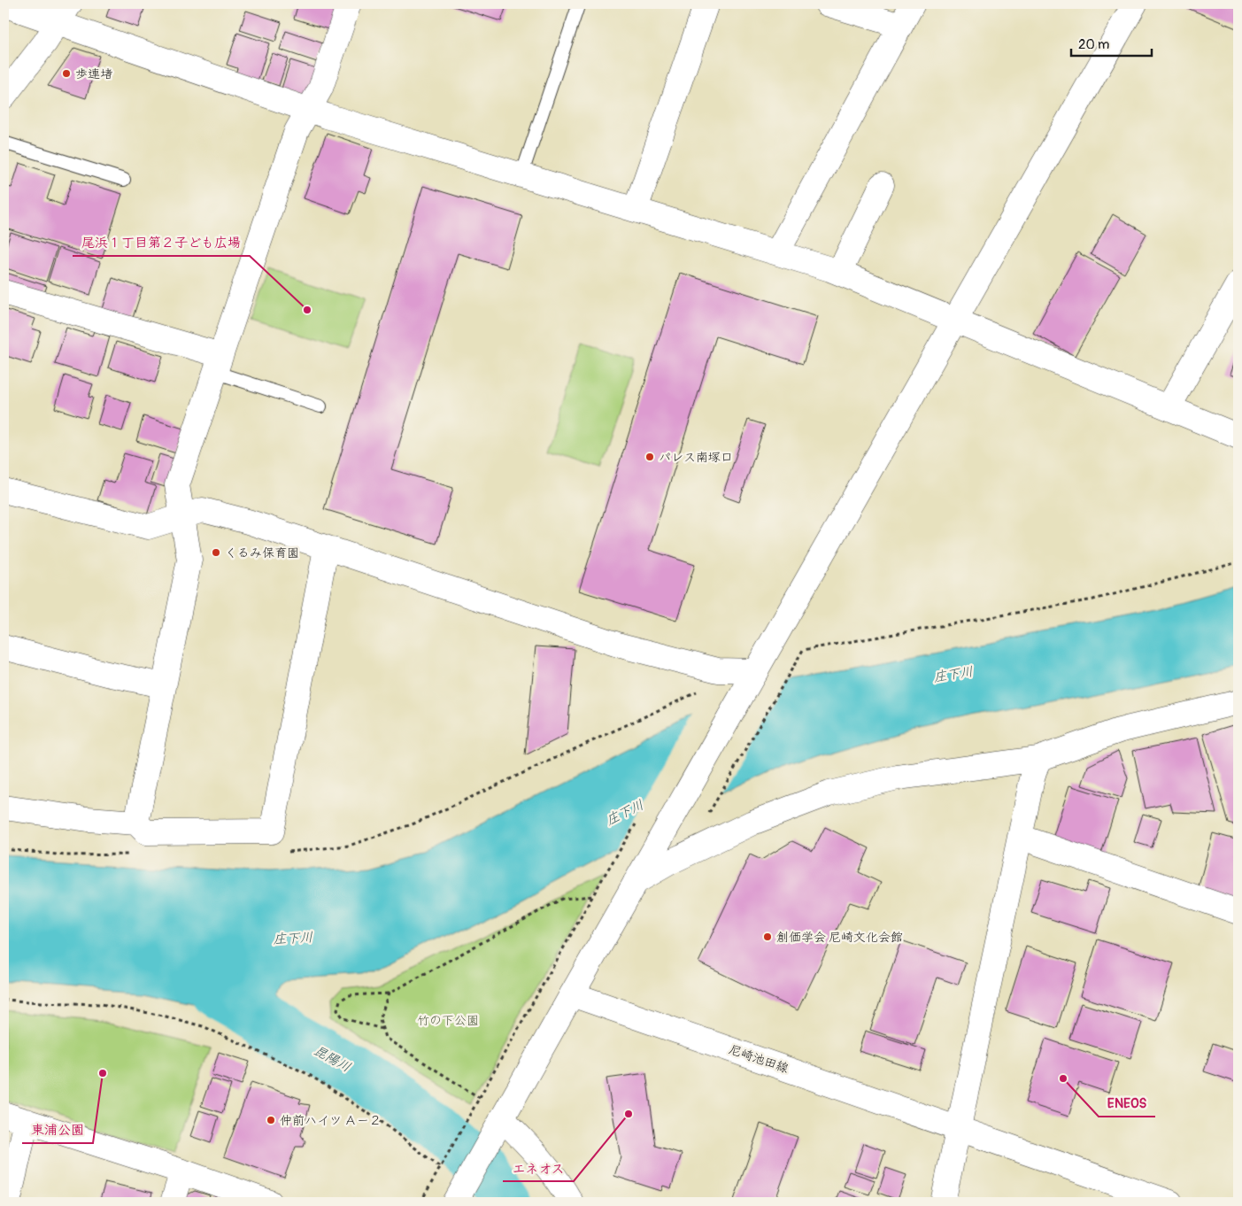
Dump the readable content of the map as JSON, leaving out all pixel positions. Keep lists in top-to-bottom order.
{
  "streets": {
    "street": ["尼崎池田線"]
  },
  "water": ["庄下川", "昆陽川"],
  "parks": ["竹の下公園"],
  "places": [
    "歩連堵",
    "尾浜１丁目第２子ども広場",
    "パレス南塚口",
    "くるみ保育園",
    "創価学会 尼崎文化会館",
    "東浦公園",
    "ENEOS",
    "エネオス",
    "仲前ハイツ Ａ－２"
  ],
  "scale_bar": "20 m"
}
